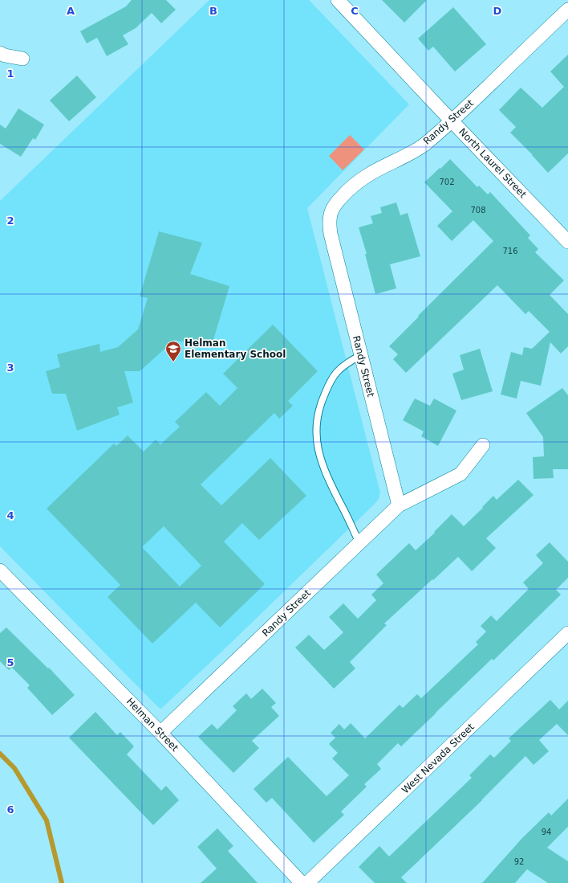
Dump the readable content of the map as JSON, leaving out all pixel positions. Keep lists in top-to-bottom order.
{
  "streets": {
    "street": [
      "Randy Street",
      "North Laurel Street",
      "Helman Street",
      "West Nevada Street"
    ]
  },
  "crossings": [
    ["Randy Street", "North Laurel Street"],
    ["Randy Street", "Helman Street"]
  ],
  "places": {
    "school or university": ["Helman Elementary School"]
  },
  "house_numbers": [
    "702",
    "708",
    "716",
    "94",
    "92"
  ],
  "grid": {
    "columns": [
      "A",
      "B",
      "C",
      "D"
    ],
    "rows": [
      "1",
      "2",
      "3",
      "4",
      "5",
      "6"
    ]
  }
}
